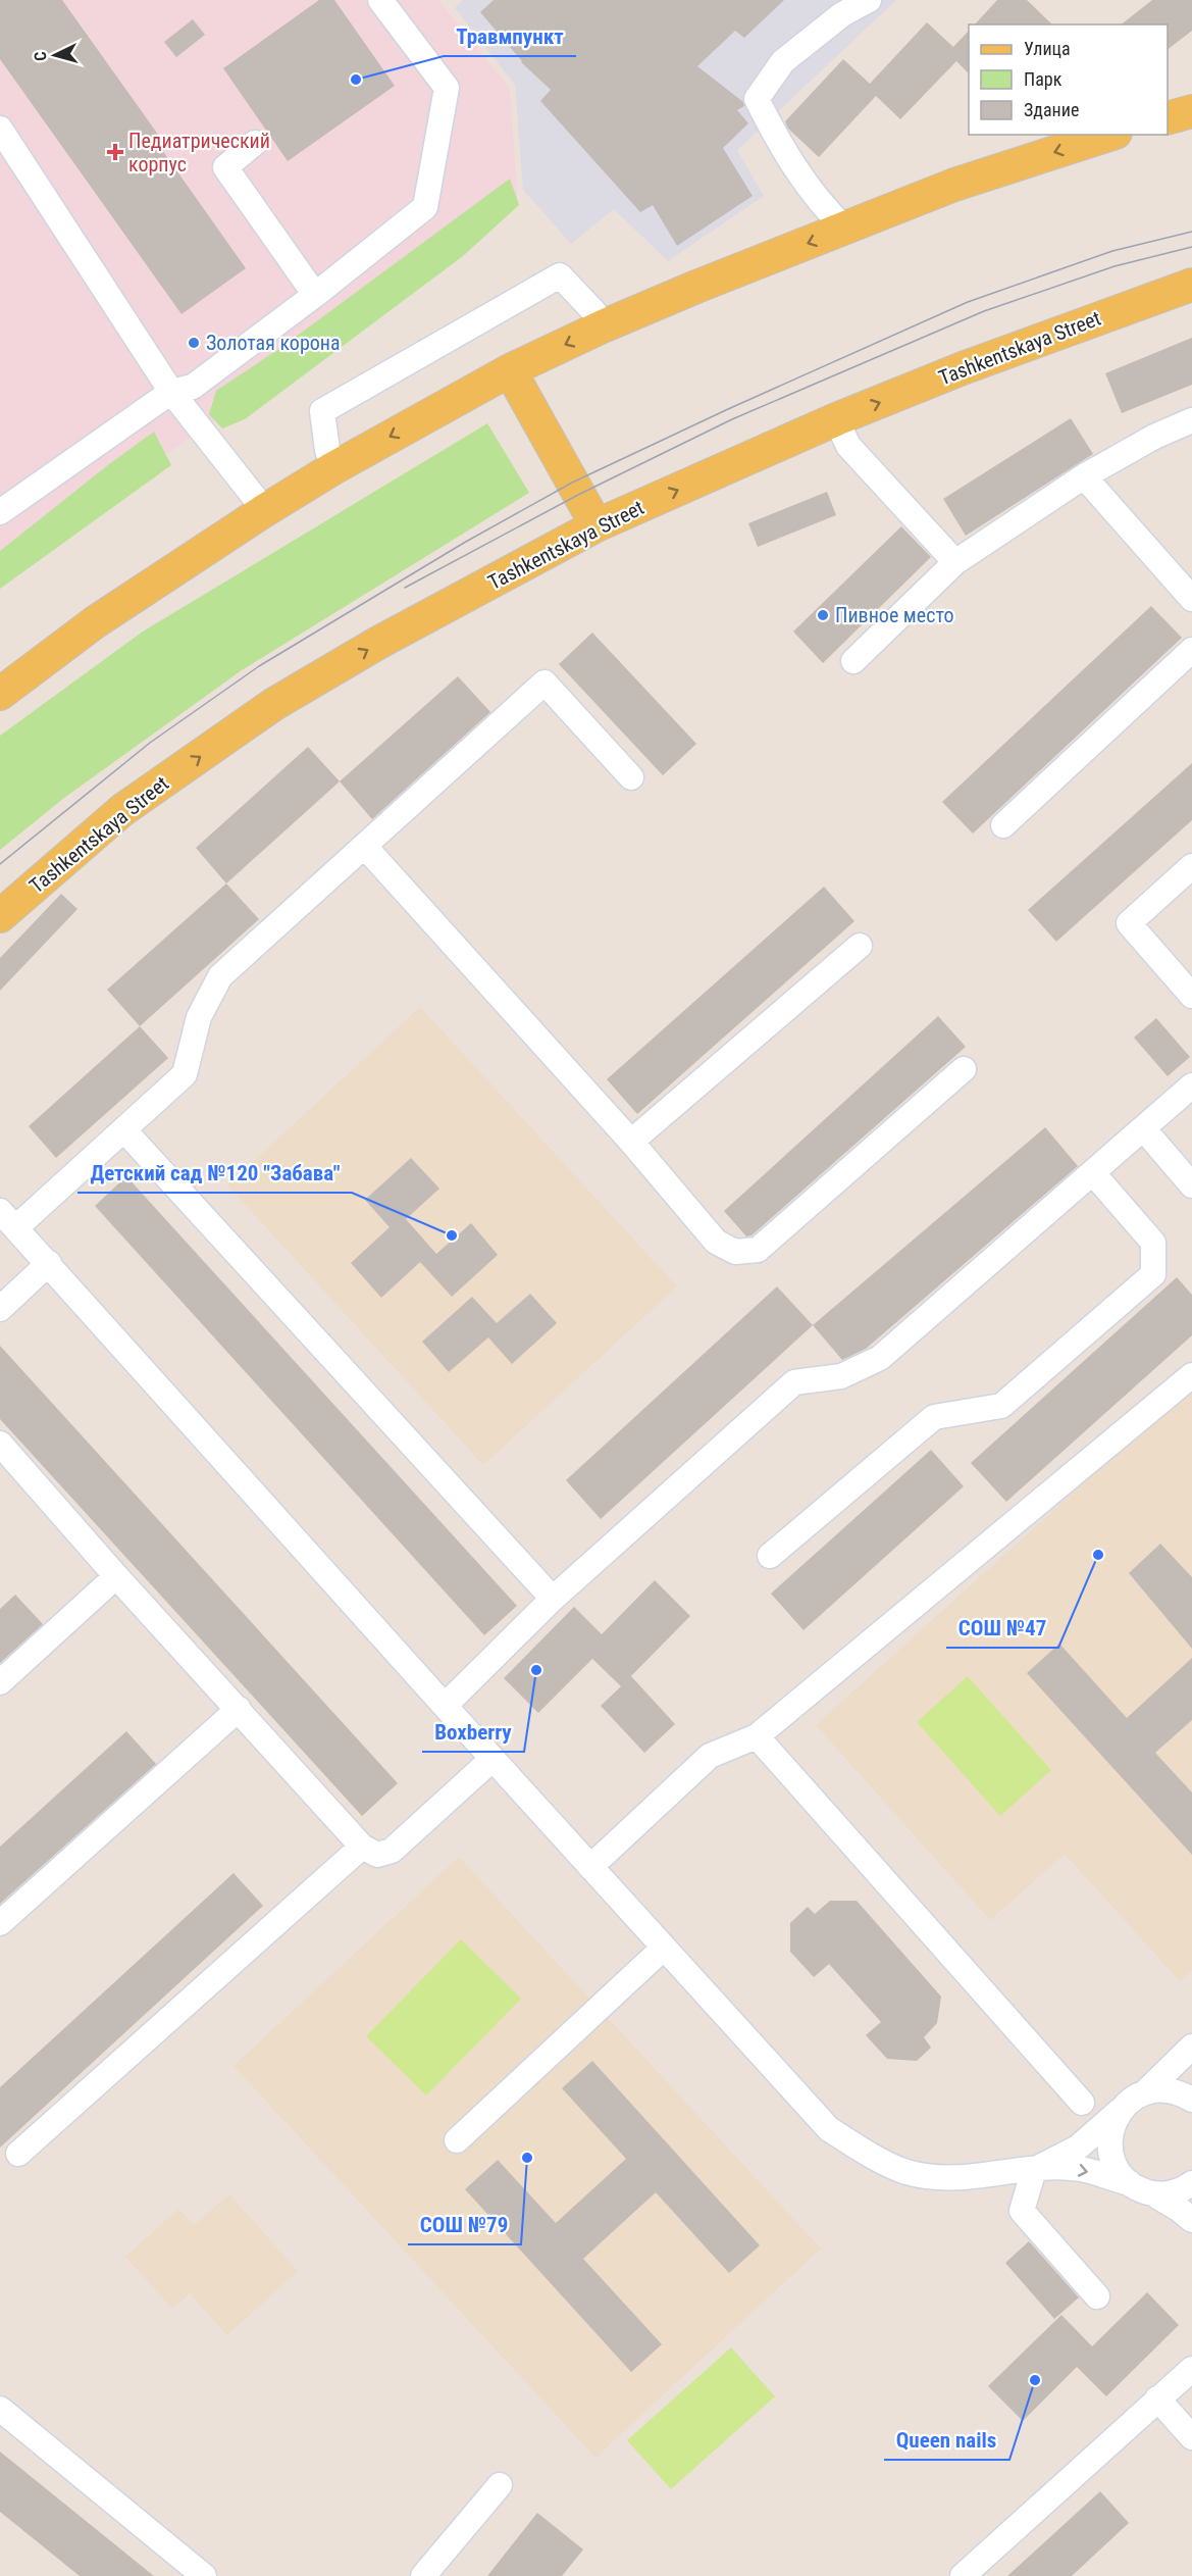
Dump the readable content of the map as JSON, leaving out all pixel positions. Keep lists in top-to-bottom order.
{
  "streets": {
    "main road": ["Tashkentskaya Street"]
  },
  "places": {
    "other": [
      "Травмпункт",
      "Золотая корона",
      "Пивное место",
      "Детский сад №120 \"Забава\"",
      "СОШ №47",
      "Boxberry",
      "СОШ №79",
      "Queen nails"
    ],
    "health": ["Педиатрический корпус"]
  },
  "legend": ["Улица", "Парк", "Здание"],
  "north": "left"
}
